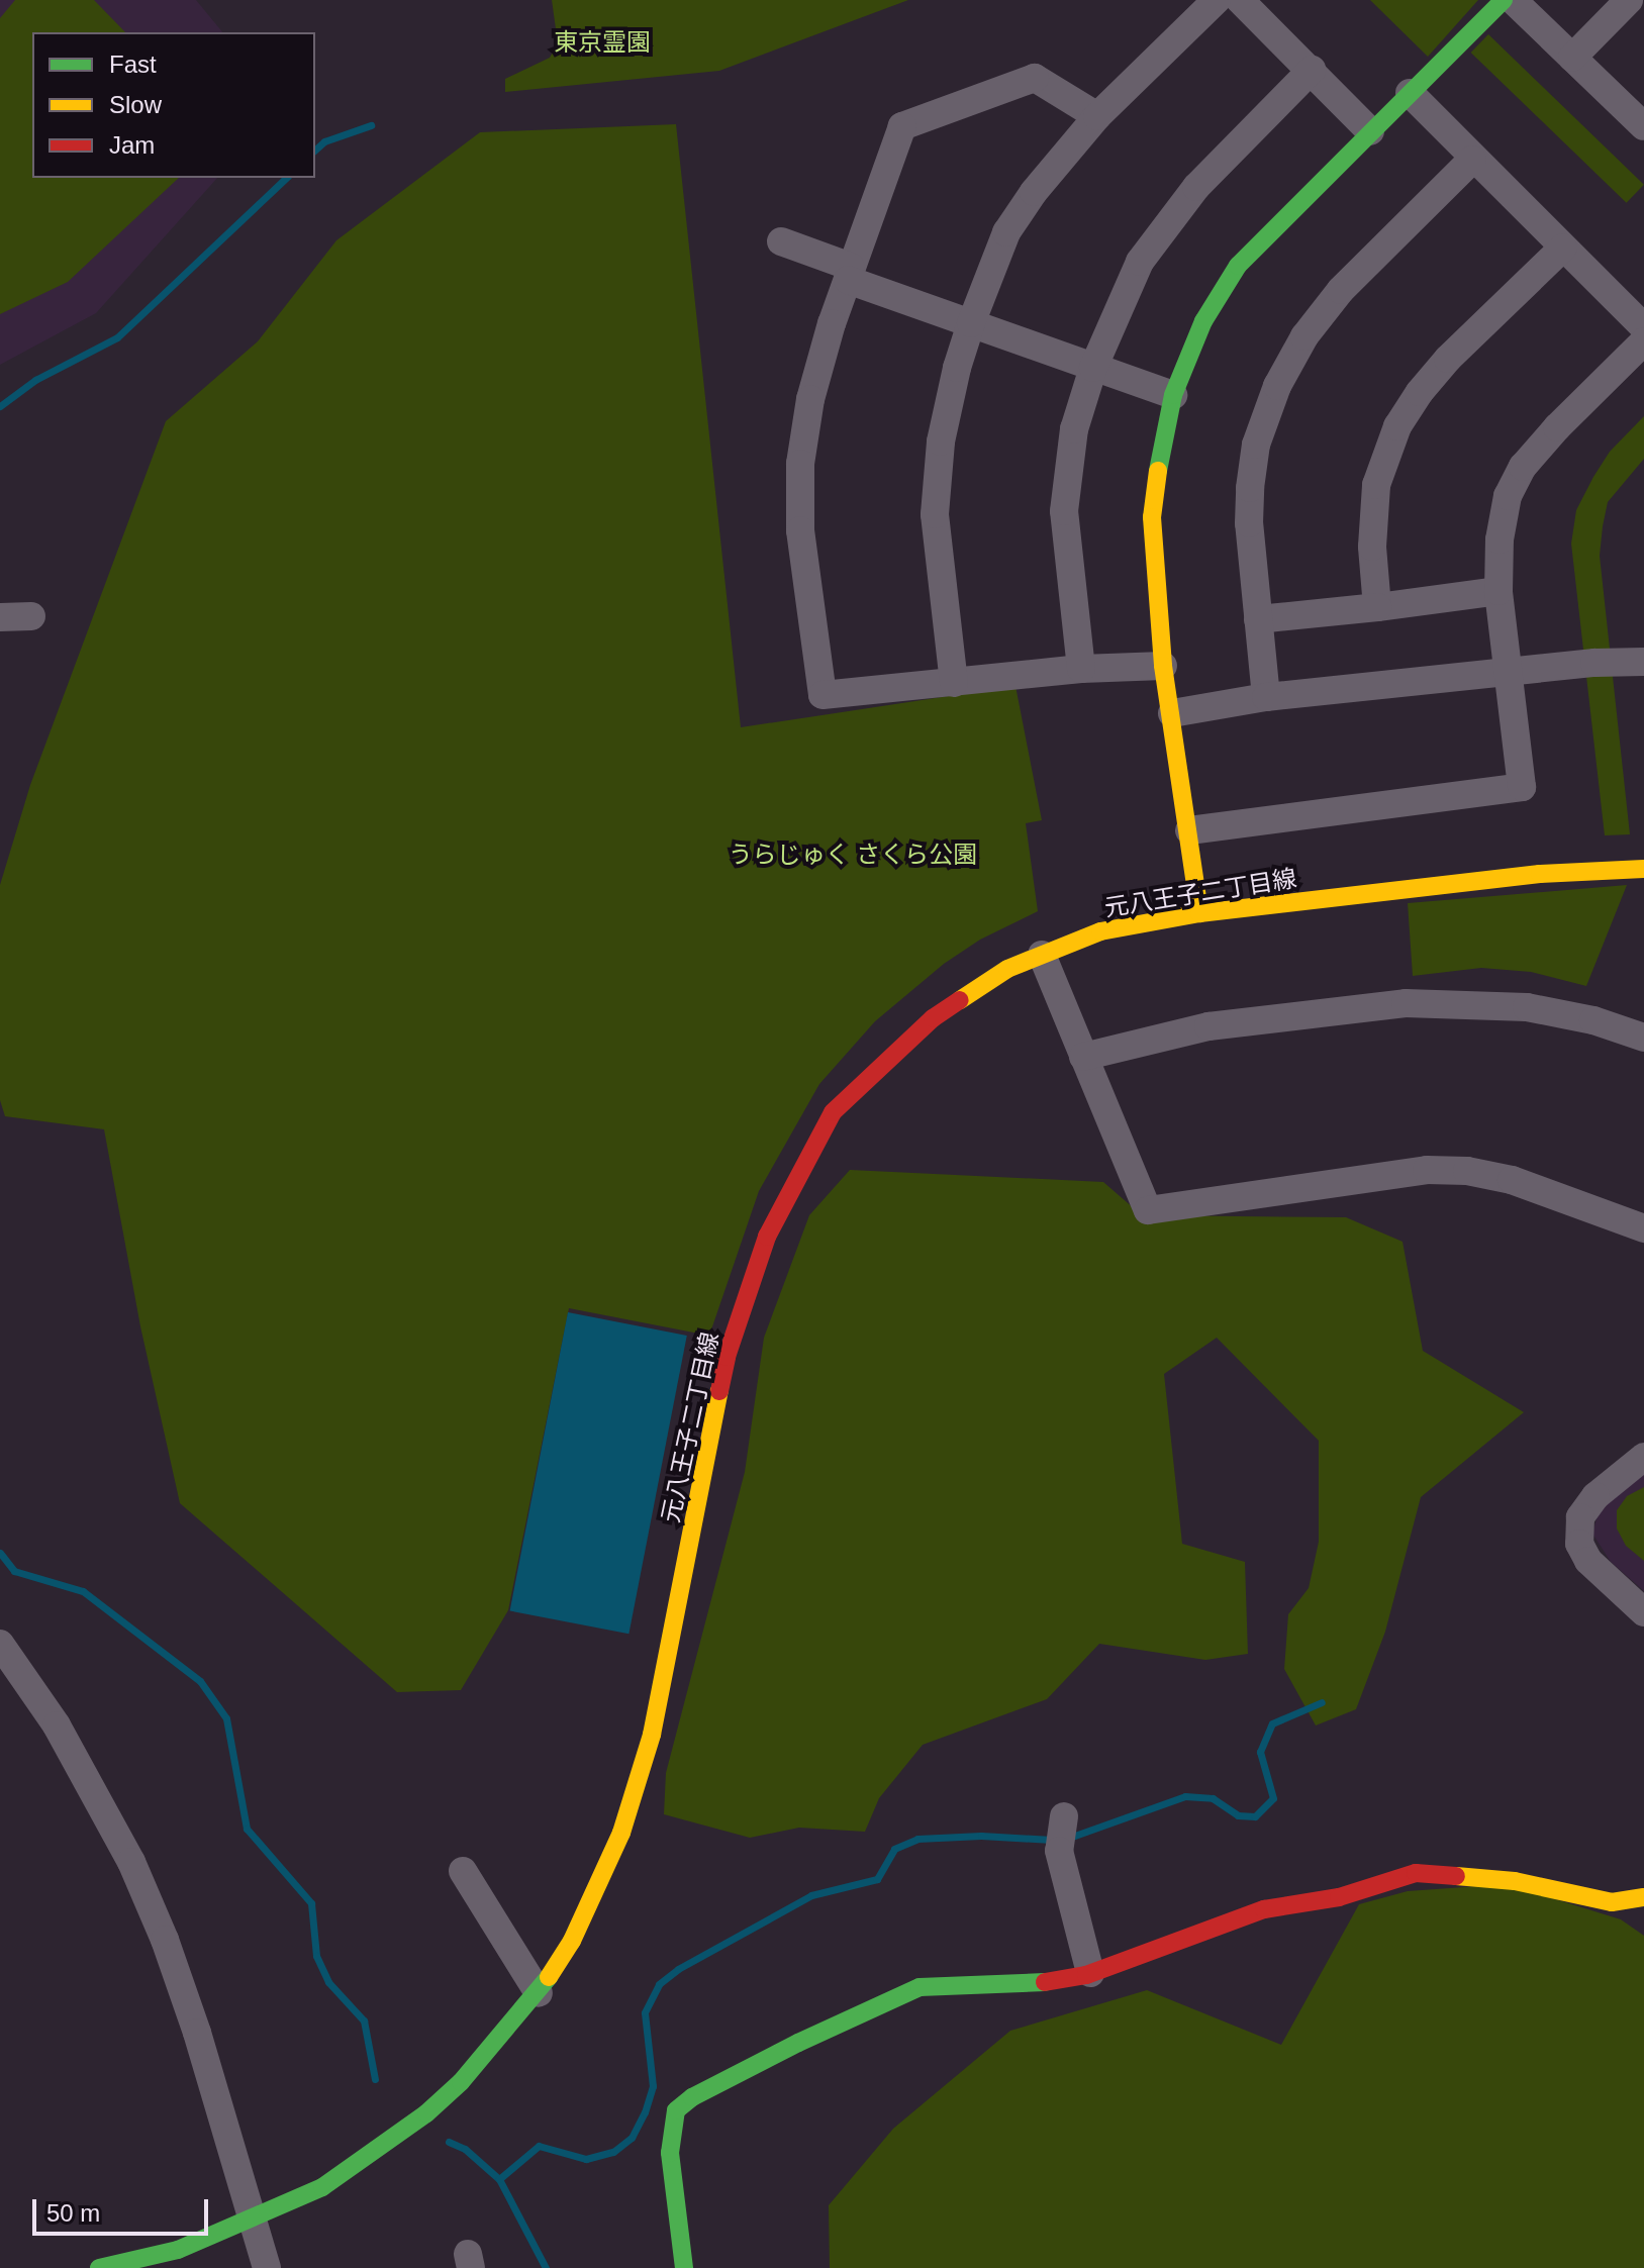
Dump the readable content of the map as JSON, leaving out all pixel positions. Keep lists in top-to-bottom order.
{
  "streets": {
    "street": ["元八王子二丁目線"]
  },
  "parks": ["東京霊園", "うらじゅく さくら公園"],
  "legend": ["Fast", "Slow", "Jam"],
  "scale_bar": "50 m"
}
